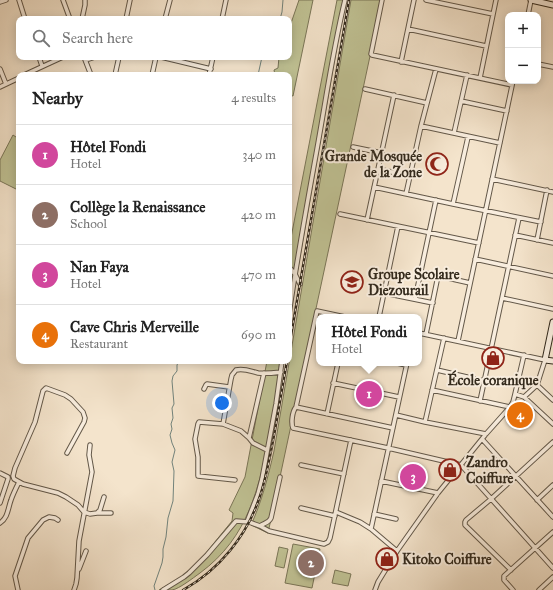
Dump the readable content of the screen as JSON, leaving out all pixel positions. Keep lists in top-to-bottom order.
{
  "places": {
    "mosque": ["Grande Mosquée de la Zone"],
    "school or university": ["Groupe Scolaire Diezourail"],
    "shop": ["École coranique", "Zandro Coiffure", "Kitoko Coiffure"]
  },
  "page": {
    "map_buttons": ["+", "−"],
    "search": "Search here",
    "heading": ["Nearby", "4 results"],
    "list": [
      {
        "mark": "1",
        "name": "Hôtel Fondi",
        "note": "Hotel",
        "value": "340 m"
      },
      {
        "mark": "2",
        "name": "Collège la Renaissance",
        "note": "School",
        "value": "420 m"
      },
      {
        "mark": "3",
        "name": "Nan Faya",
        "note": "Hotel",
        "value": "470 m"
      },
      {
        "mark": "4",
        "name": "Cave Chris Merveille",
        "note": "Restaurant",
        "value": "690 m"
      }
    ],
    "popup": ["Hôtel Fondi", "Hotel"],
    "pins": [
      "1",
      "4",
      "3",
      "2"
    ]
  }
}
